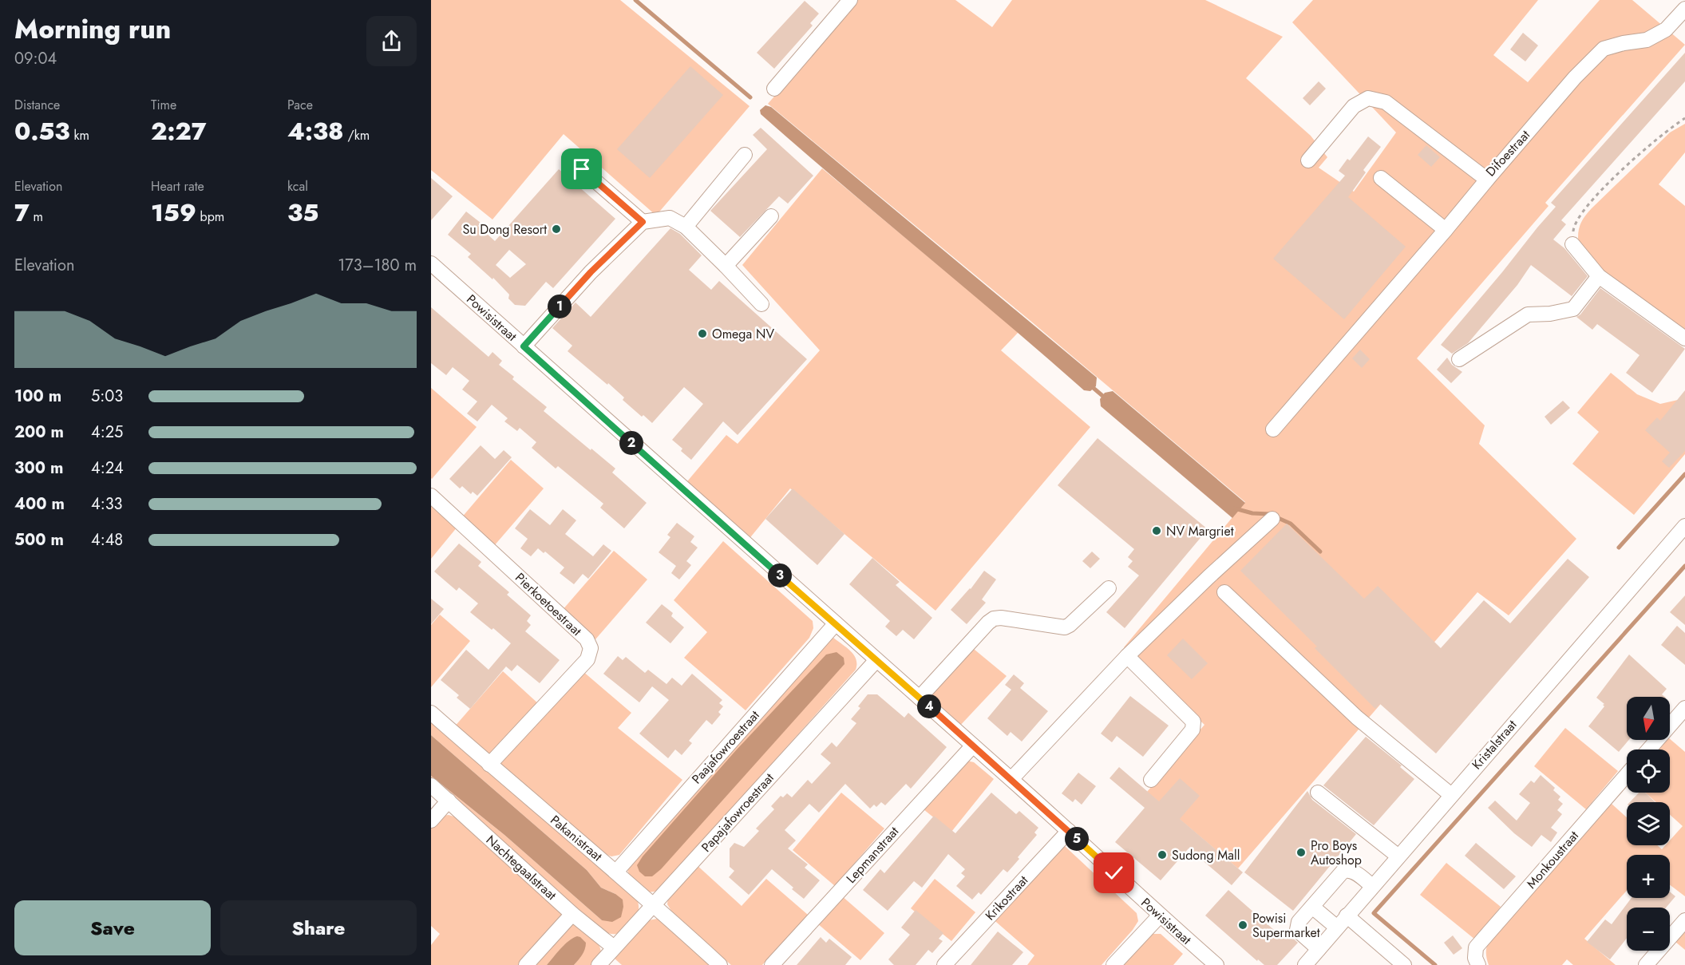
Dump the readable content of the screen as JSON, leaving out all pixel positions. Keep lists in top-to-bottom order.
{
  "streets": {
    "street": [
      "Difoestraat",
      "Powisistraat",
      "Pierkoetoestraat",
      "Kristalstraat",
      "Paajafowroestraat",
      "Papajafowroestraat",
      "Pakanistraat",
      "Lepmanstraat",
      "Monkoustraat",
      "Nachtegaalstraat",
      "Krikostraat"
    ]
  },
  "crossings": [
    ["Powisistraat", "Paajafowroestraat"],
    ["Powisistraat", "Papajafowroestraat"],
    ["Powisistraat", "Lepmanstraat"],
    ["Powisistraat", "Krikostraat"],
    ["Pierkoetoestraat", "Pakanistraat"],
    ["Paajafowroestraat", "Pakanistraat"],
    ["Papajafowroestraat", "Pakanistraat"],
    ["Papajafowroestraat", "Nachtegaalstraat"]
  ],
  "places": [
    "Su Dong Resort",
    "Omega NV",
    "NV Margriet",
    "Pro Boys Autoshop",
    "Sudong Mall",
    "Powisi Supermarket"
  ],
  "north": "bottom",
  "page": {
    "heading": ["Morning run", "09:04"],
    "stats": [
      ["Distance", "0.53 km"],
      ["Time", "2:27"],
      ["Pace", "4:38 /km"],
      ["Elevation", "7 m"],
      ["Heart rate", "159 bpm"],
      ["kcal", "35"]
    ],
    "chart": ["Elevation", "173–180 m"],
    "pins": [
      "1",
      "2",
      "3",
      "4",
      "5"
    ],
    "list": [
      {
        "name": "100 m",
        "note": "5:03"
      },
      {
        "name": "200 m",
        "note": "4:25"
      },
      {
        "name": "300 m",
        "note": "4:24"
      },
      {
        "name": "400 m",
        "note": "4:33"
      },
      {
        "name": "500 m",
        "note": "4:48"
      }
    ],
    "map_buttons": ["+", "−"],
    "buttons": ["Save", "Share"]
  }
}
